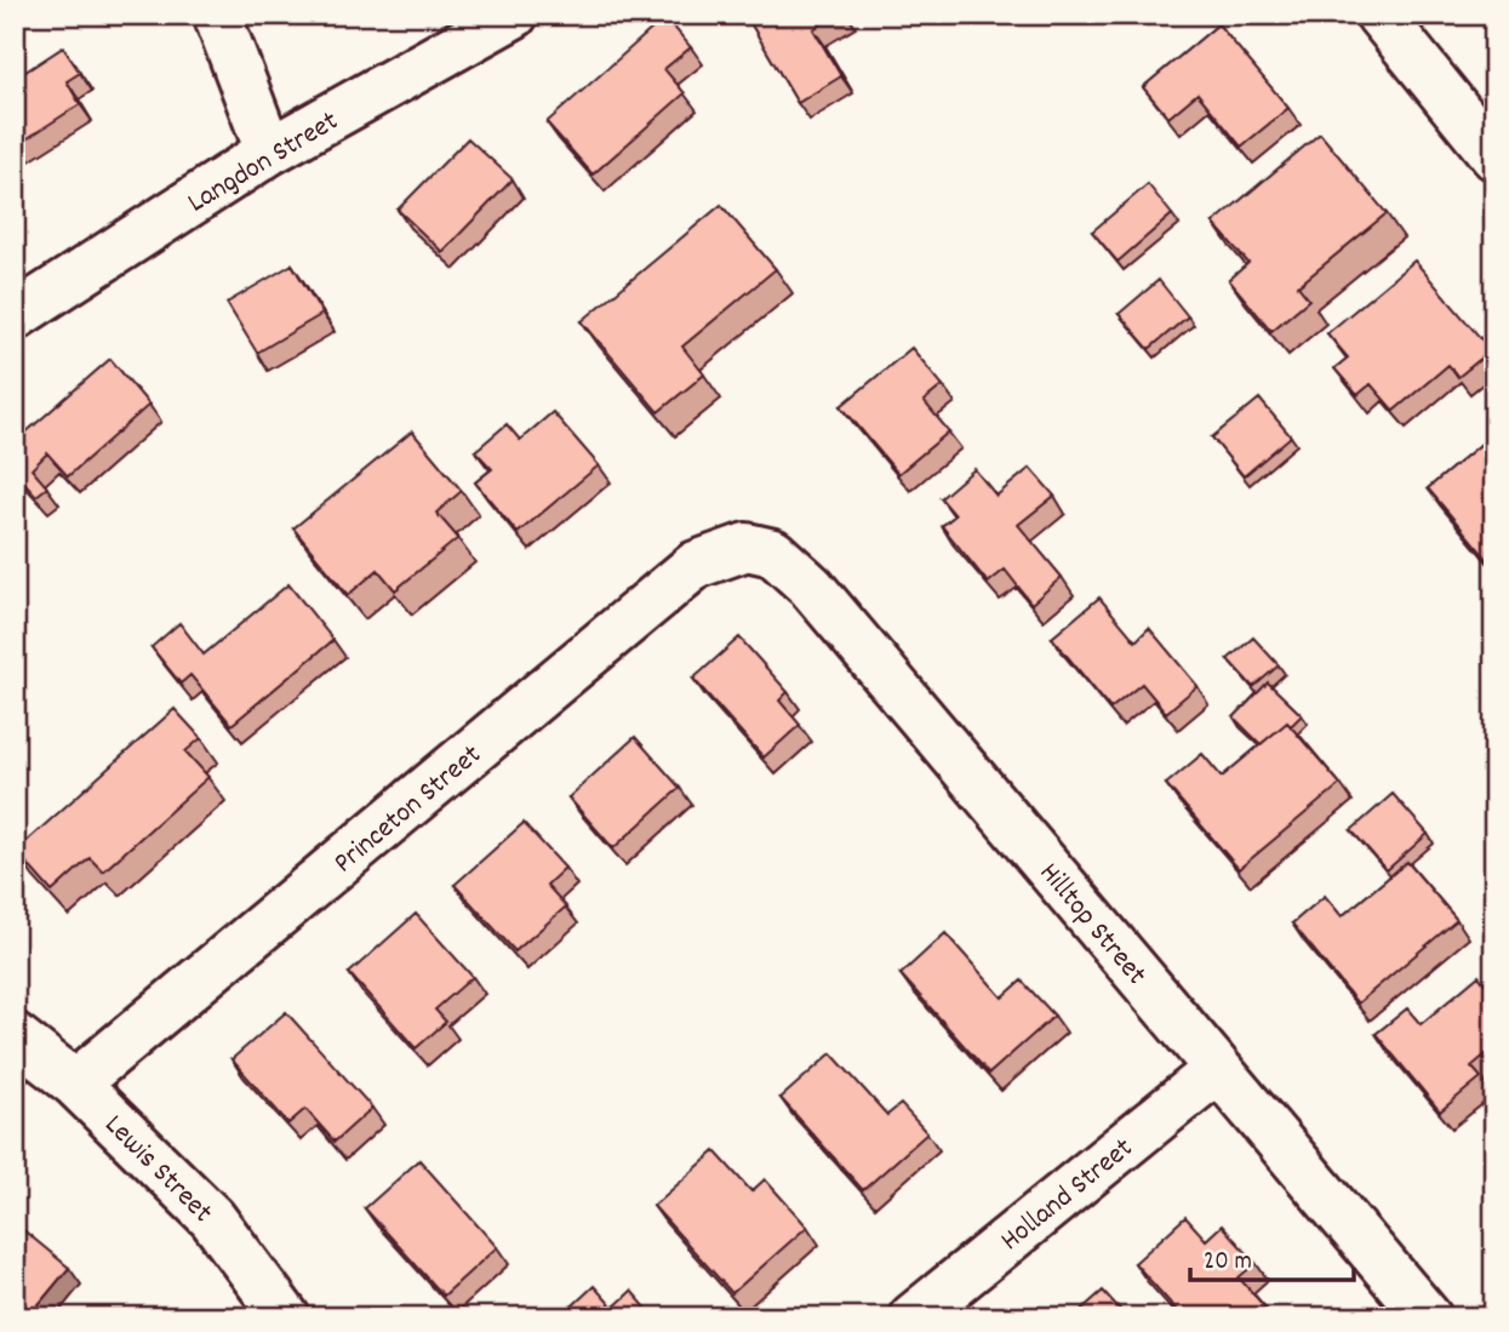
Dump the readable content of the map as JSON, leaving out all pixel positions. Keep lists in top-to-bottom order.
{
  "streets": {
    "street": [
      "Langdon Street",
      "Princeton Street",
      "Hilltop Street",
      "Lewis Street",
      "Holland Street"
    ]
  },
  "crossings": [
    ["Princeton Street", "Hilltop Street"],
    ["Princeton Street", "Lewis Street"],
    ["Hilltop Street", "Holland Street"]
  ],
  "scale_bar": "20 m"
}
